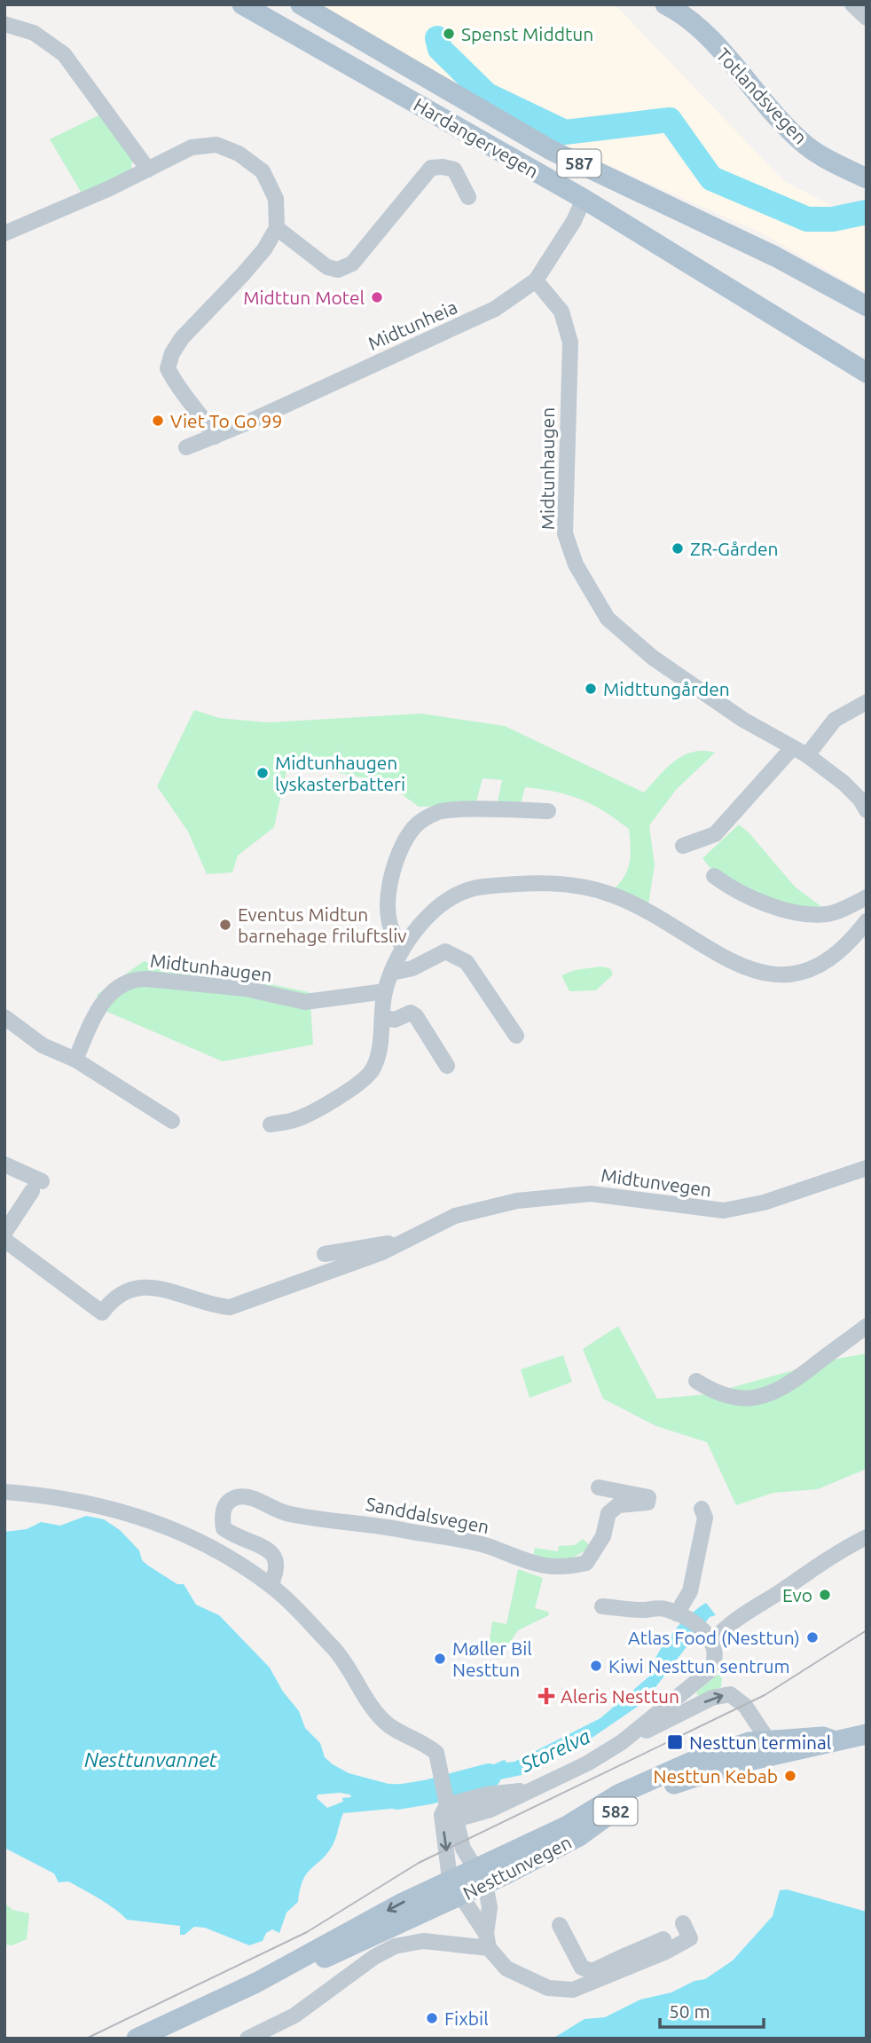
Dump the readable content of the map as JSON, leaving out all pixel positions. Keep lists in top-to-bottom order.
{
  "streets": {
    "main road": [
      "Totlandsvegen",
      "Hardangervegen",
      "587",
      "582",
      "Nesttunvegen"
    ],
    "street": [
      "Midtunheia",
      "Midtunhaugen",
      "Midtunvegen",
      "Sanddalsvegen"
    ]
  },
  "crossings": [
    ["Hardangervegen", "Midtunheia"],
    ["Midtunheia", "Midtunhaugen"]
  ],
  "water": ["Storelva", "Nesttunvannet"],
  "places": {
    "other": [
      "Spenst Middtun",
      "Midttun Motel",
      "Viet To Go 99",
      "ZR-Gården",
      "Midttungården",
      "Midtunhaugen lyskasterbatteri",
      "Eventus Midtun barnehage friluftsliv",
      "Evo",
      "Atlas Food (Nesttun)",
      "Møller Bil Nesttun",
      "Kiwi Nesttun sentrum",
      "Nesttun Kebab",
      "Fixbil"
    ],
    "health": ["Aleris Nesttun"],
    "transit": ["Nesttun terminal"]
  },
  "scale_bar": "50 m"
}
